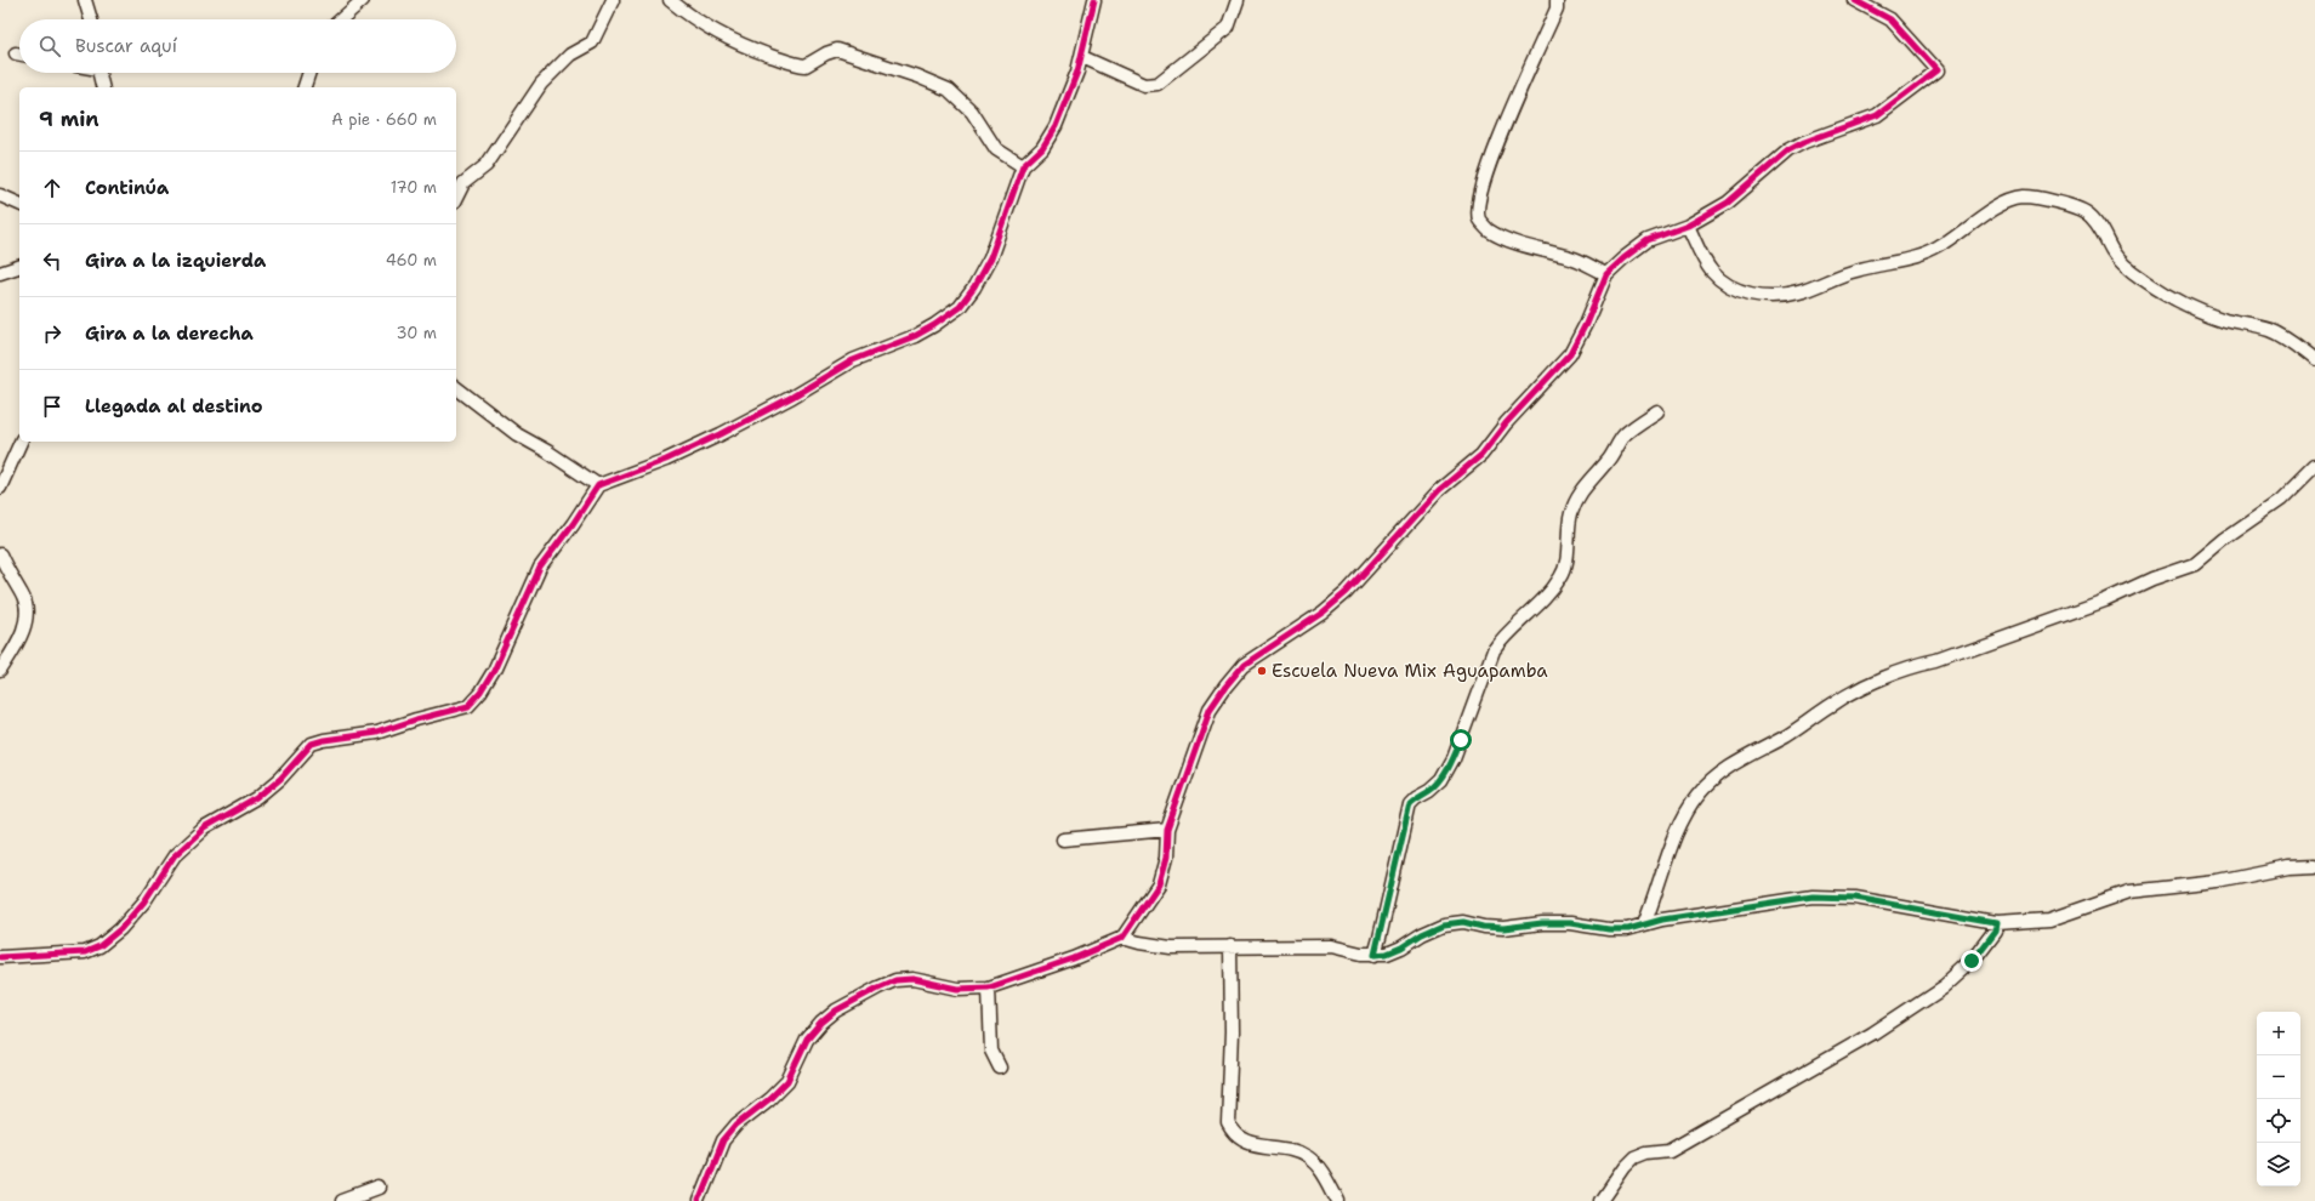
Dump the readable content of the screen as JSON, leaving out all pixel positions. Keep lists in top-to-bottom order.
{
  "places": ["Escuela Nueva Mix Aguapamba"],
  "page": {
    "search": "Buscar aquí",
    "heading": ["9 min", "A pie · 660 m"],
    "list": [
      ["Continúa", "170 m"],
      ["Gira a la izquierda", "460 m"],
      ["Gira a la derecha", "30 m"],
      "Llegada al destino"
    ],
    "map_buttons": ["+", "−"]
  }
}
